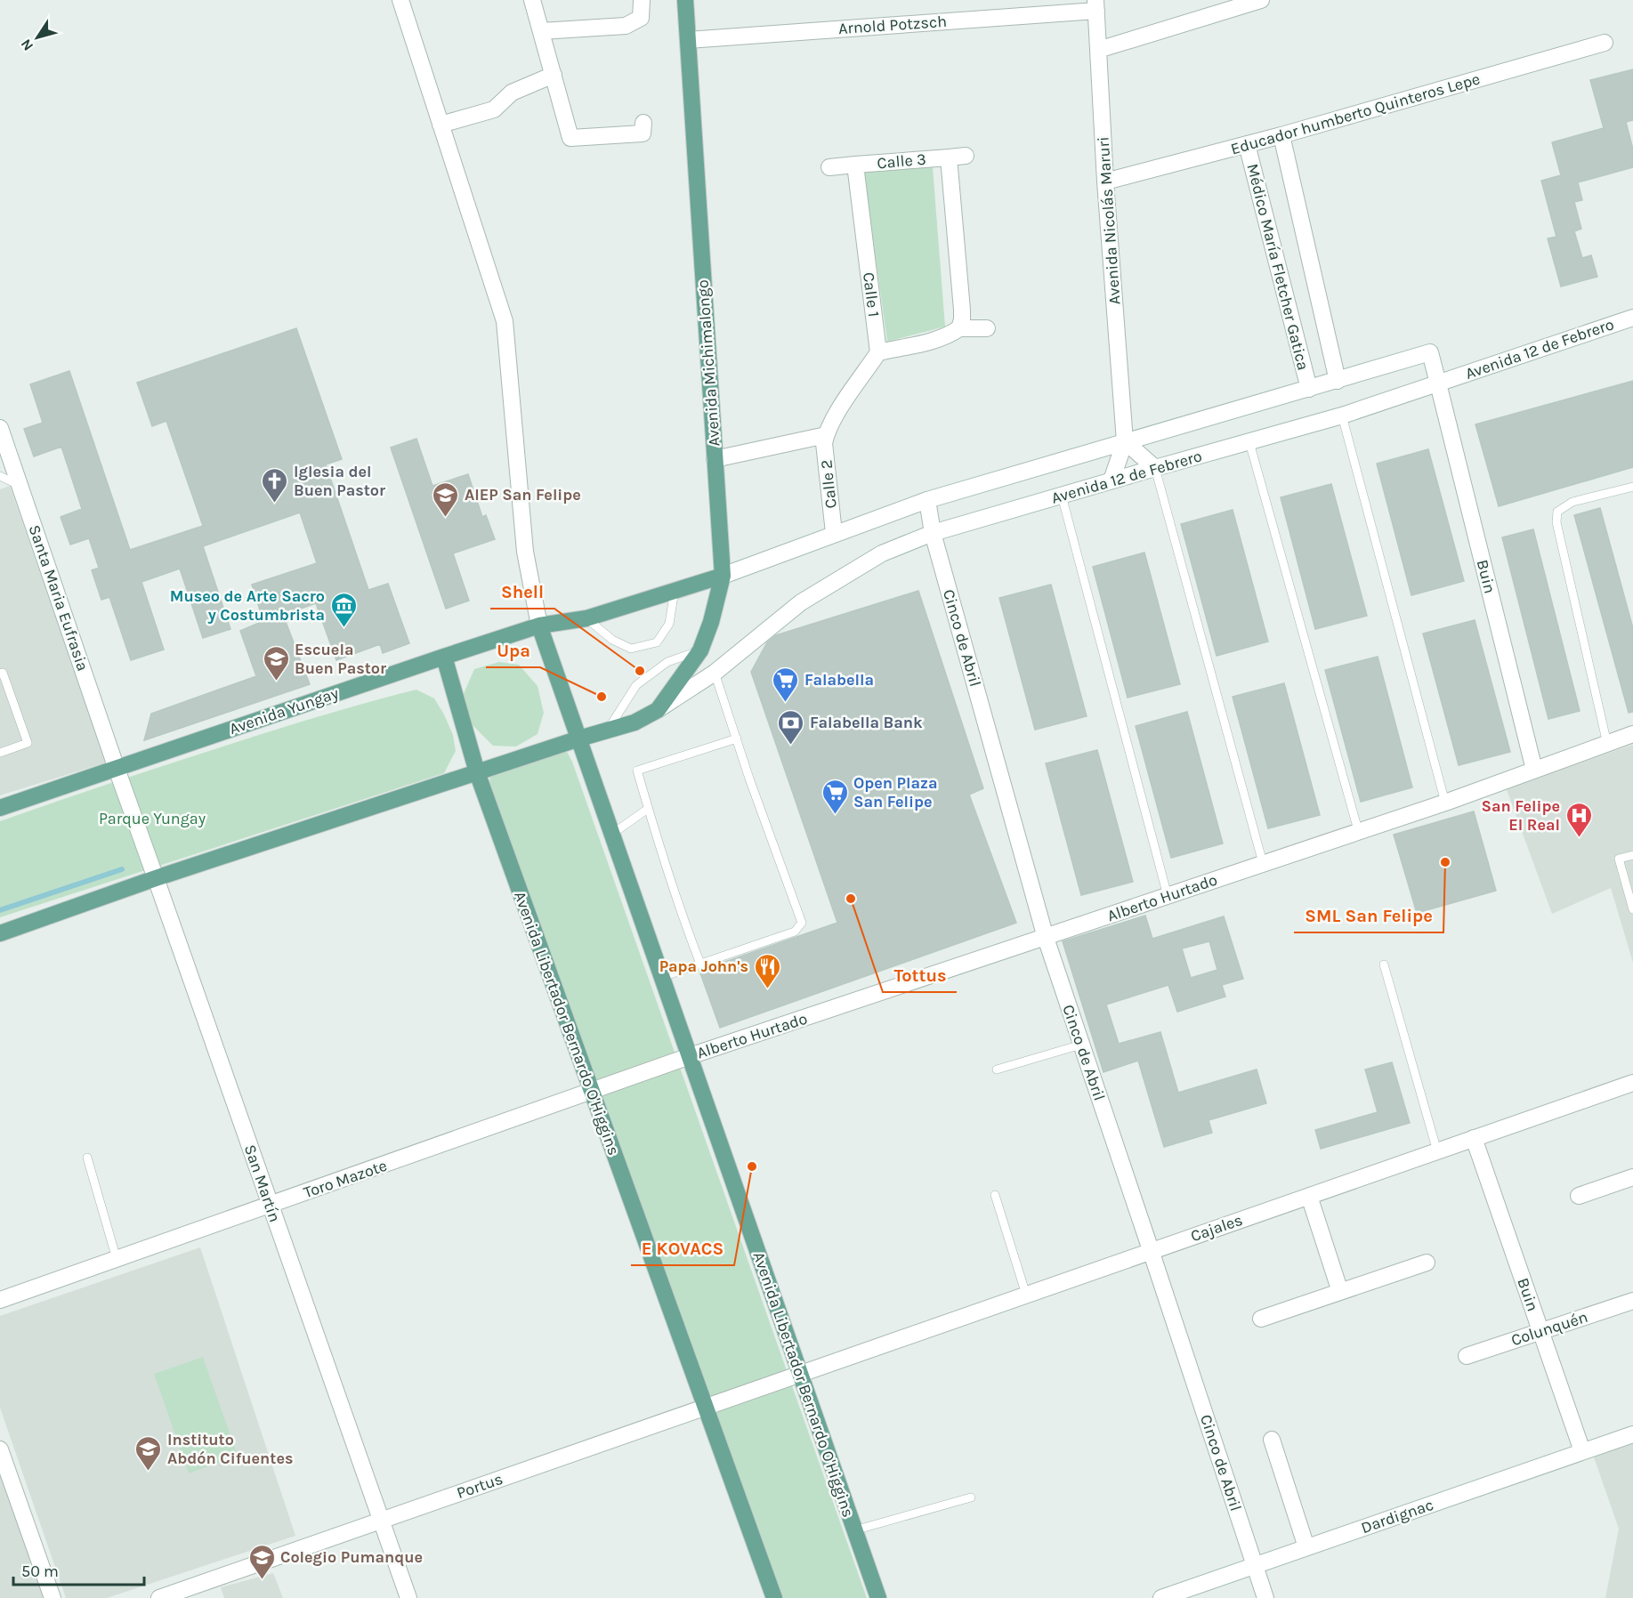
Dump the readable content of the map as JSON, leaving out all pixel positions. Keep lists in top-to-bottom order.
{
  "streets": {
    "main road": ["Avenida Michimalongo", "Avenida Yungay", "Avenida Libertador Bernardo O'Higgins"],
    "street": [
      "Arnold Potzsch",
      "Educador humberto Quinteros Lepe",
      "Calle 3",
      "Avenida Nicolás Maruri",
      "Médico María Fletcher Gatica",
      "Calle 1",
      "Avenida 12 de Febrero",
      "Calle 2",
      "Buin",
      "Santa Maria Eufrasia",
      "Cinco de Abril",
      "Alberto Hurtado",
      "Toro Mazote",
      "San Martín",
      "Cajales",
      "Colunquén",
      "Portus",
      "Dardignac"
    ]
  },
  "crossings": [
    ["Arnold Potzsch", "Avenida Nicolás Maruri"],
    ["Arnold Potzsch", "Avenida Michimalongo"],
    ["Educador humberto Quinteros Lepe", "Avenida Nicolás Maruri"],
    ["Educador humberto Quinteros Lepe", "Médico María Fletcher Gatica"],
    ["Calle 3", "Calle 1"],
    ["Avenida Nicolás Maruri", "Avenida 12 de Febrero"],
    ["Médico María Fletcher Gatica", "Buin"],
    ["Avenida 12 de Febrero", "Avenida Michimalongo"],
    ["Avenida 12 de Febrero", "Buin"],
    ["Avenida 12 de Febrero", "Cinco de Abril"],
    ["Avenida Michimalongo", "Avenida Yungay"],
    ["Buin", "Alberto Hurtado"],
    ["Buin", "Cajales"],
    ["Buin", "Colunquén"],
    ["Buin", "Dardignac"],
    ["Santa Maria Eufrasia", "Avenida Yungay"],
    ["Santa Maria Eufrasia", "San Martín"],
    ["Cinco de Abril", "Alberto Hurtado"],
    ["Cinco de Abril", "Cajales"],
    ["Cinco de Abril", "Dardignac"],
    ["Avenida Yungay", "Avenida Libertador Bernardo O'Higgins"],
    ["Avenida Yungay", "San Martín"],
    ["Alberto Hurtado", "Avenida Libertador Bernardo O'Higgins"],
    ["Alberto Hurtado", "Toro Mazote"],
    ["Avenida Libertador Bernardo O'Higgins", "Toro Mazote"],
    ["Avenida Libertador Bernardo O'Higgins", "Cajales"],
    ["Avenida Libertador Bernardo O'Higgins", "Portus"],
    ["Toro Mazote", "San Martín"],
    ["San Martín", "Portus"],
    ["Cajales", "Portus"]
  ],
  "parks": ["Parque Yungay"],
  "places": {
    "church": ["Iglesia del Buen Pastor"],
    "school or university": [
      "AIEP San Felipe",
      "Escuela Buen Pastor",
      "Instituto Abdón Cifuentes",
      "Colegio Pumanque"
    ],
    "museum": ["Museo de Arte Sacro y Costumbrista"],
    "other": [
      "Shell",
      "Upa",
      "SML San Felipe",
      "Tottus",
      "E KOVACS"
    ],
    "supermarket": ["Falabella", "Open Plaza San Felipe"],
    "bank": ["Falabella Bank"],
    "hospital": ["San Felipe El Real"],
    "restaurant": ["Papa John's"]
  },
  "scale_bar": "50 m",
  "north": "bottom left"
}
